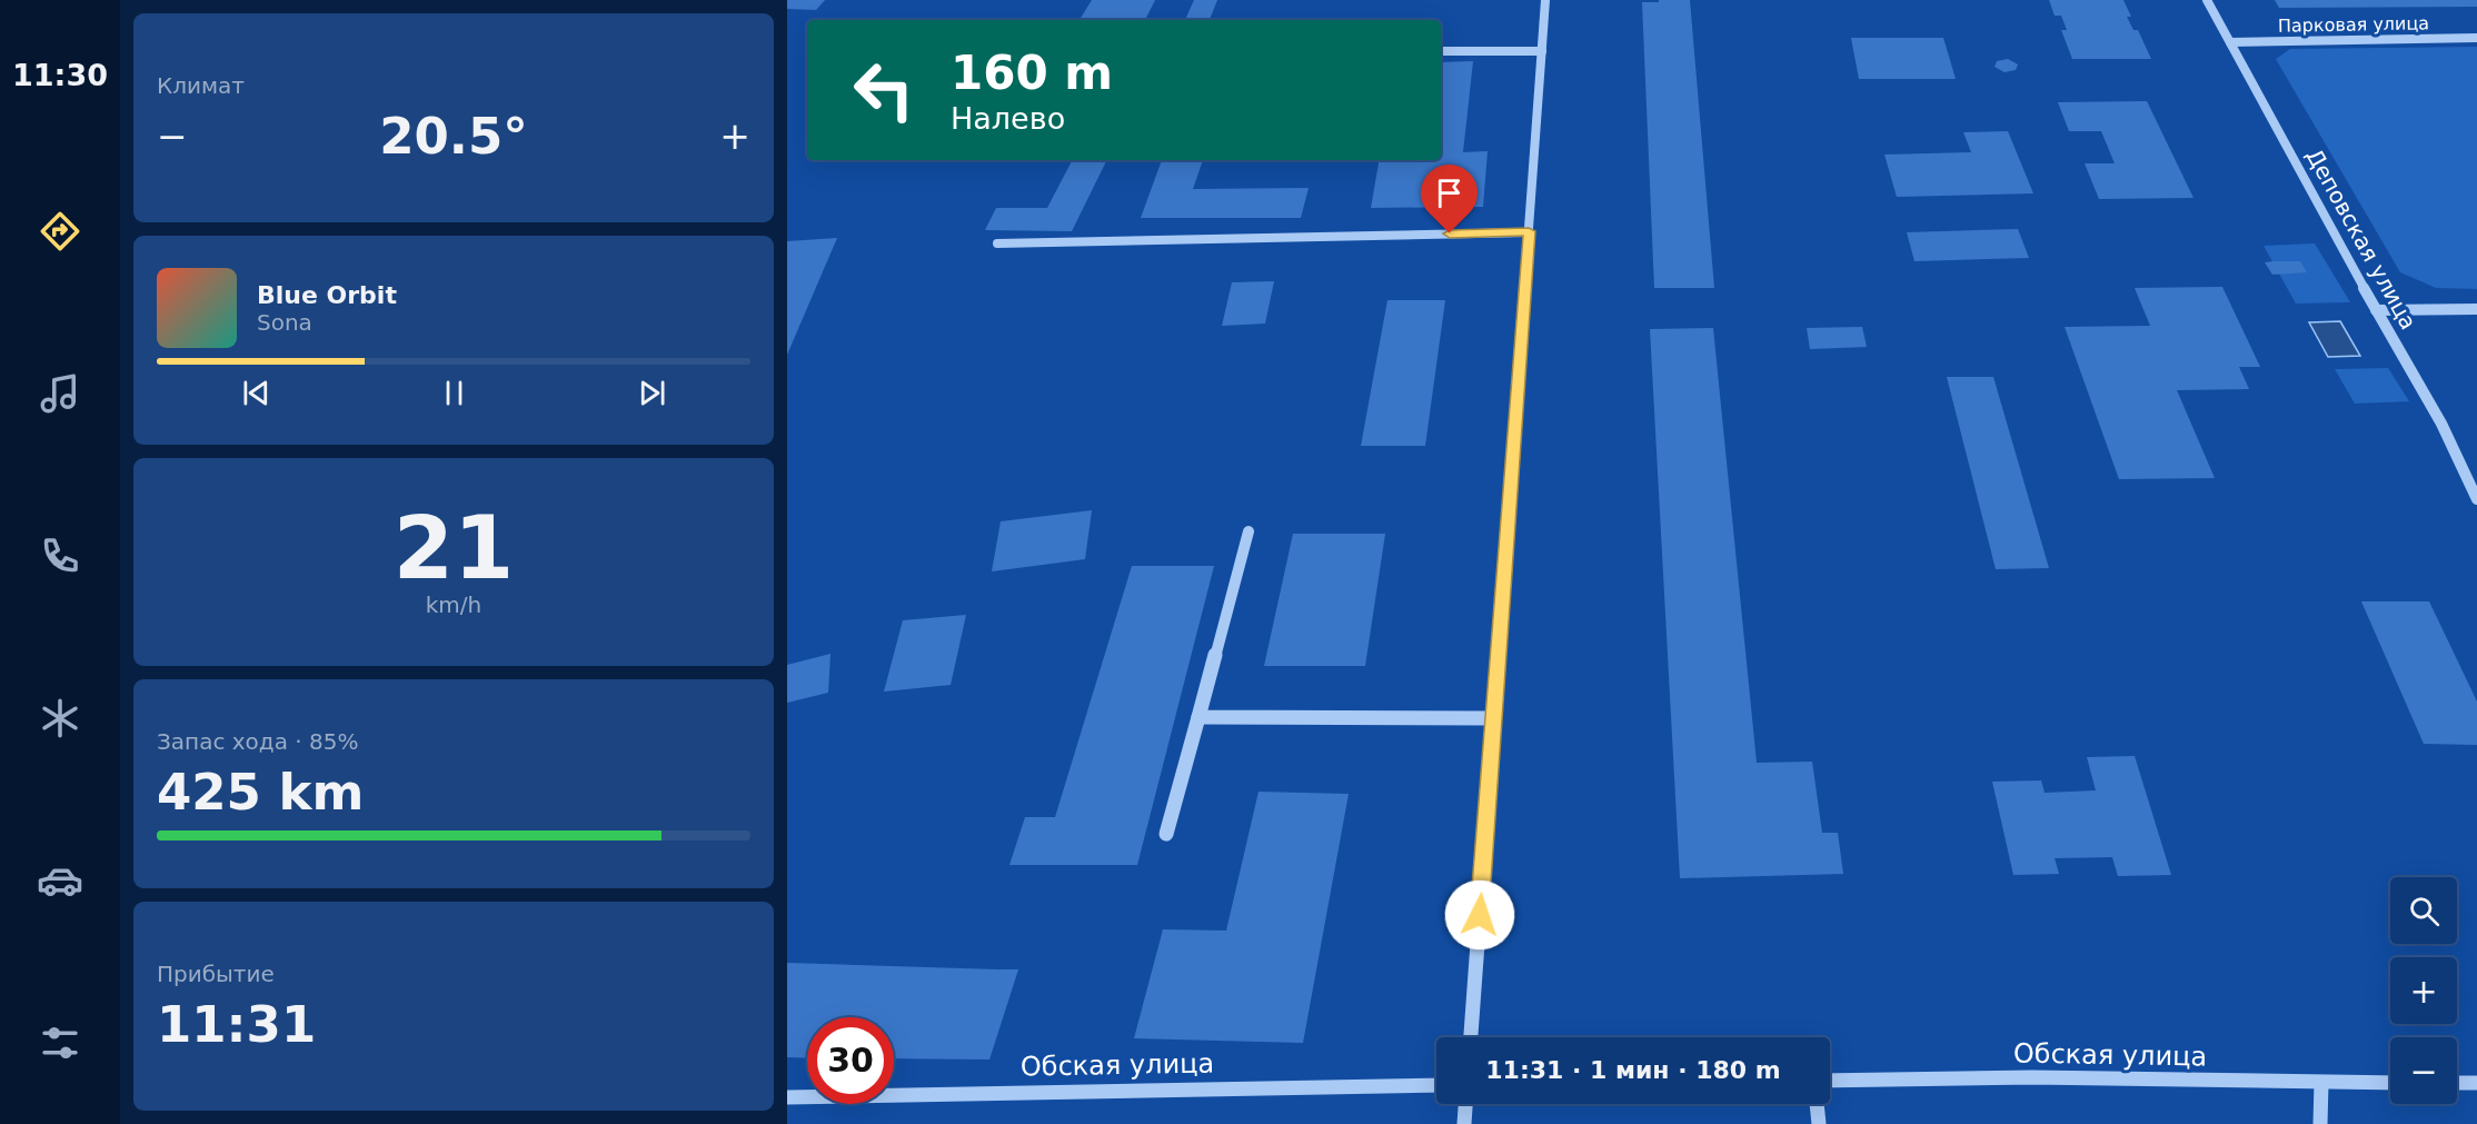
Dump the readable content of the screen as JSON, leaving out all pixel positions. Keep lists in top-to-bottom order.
{
  "streets": {
    "street": ["Парковая улица", "Деповская улица", "Обская улица"]
  },
  "crossings": [
    ["Парковая улица", "Деповская улица"]
  ],
  "page": {
    "tabs": "11:30",
    "tile": [
      "Климат",
      ["21", "km/h"],
      ["Запас хода · 85%", "425 km"],
      ["Прибытие", "11:31"]
    ],
    "turn": ["160 m", "Налево"],
    "heat": ["−", "20.5°", "+"],
    "song": ["Blue Orbit", "Sona"],
    "map_buttons": ["+", "−"],
    "limit": "30",
    "trip": "11:31 · 1 мин · 180 m"
  }
}
